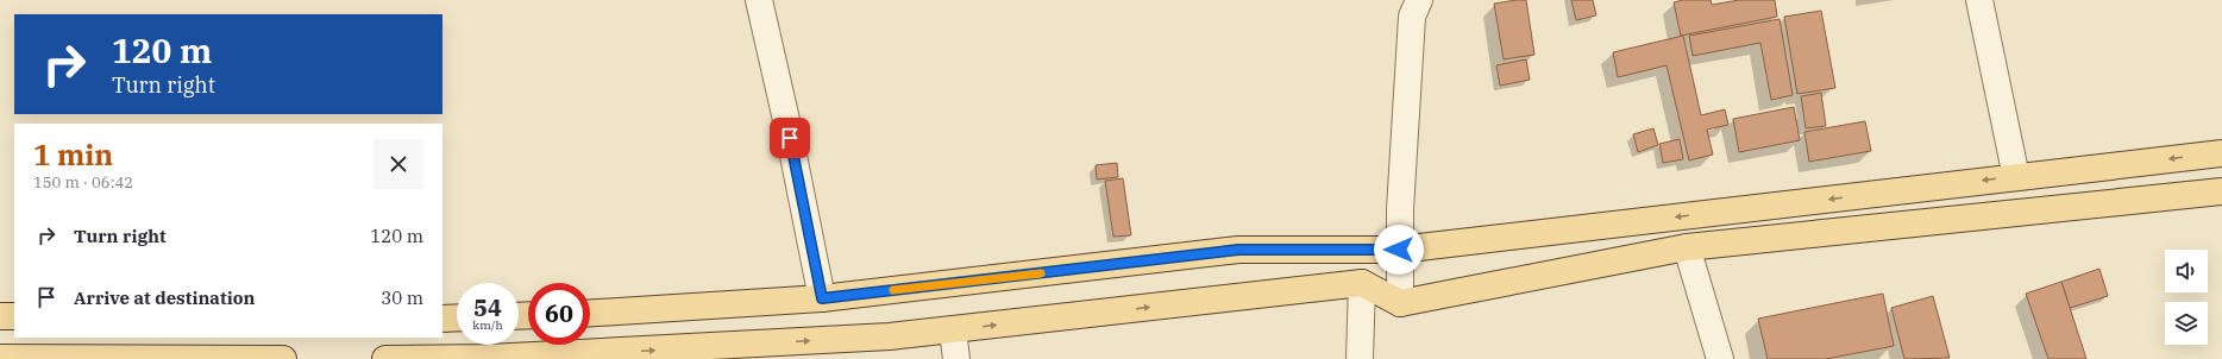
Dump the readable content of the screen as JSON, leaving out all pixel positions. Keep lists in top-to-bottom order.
{
  "page": {
    "turn": ["120 m", "Turn right"],
    "heading": ["1 min", "150 m · 06:42"],
    "list": [
      {
        "name": "Turn right",
        "value": "120 m"
      },
      {
        "name": "Arrive at destination",
        "value": "30 m"
      }
    ],
    "speed": "54 km/h",
    "limit": "60"
  }
}
